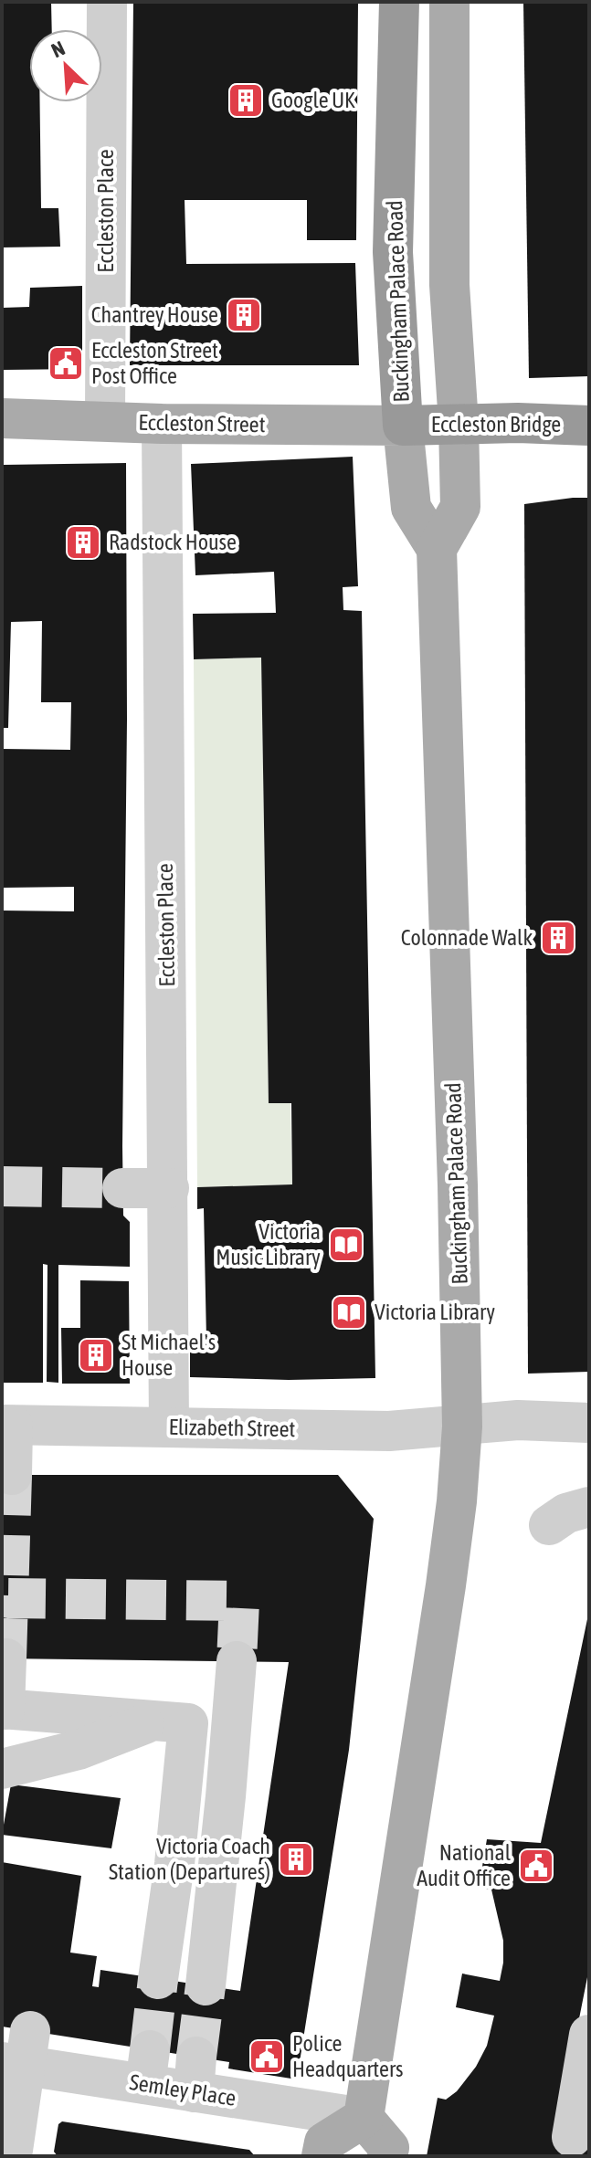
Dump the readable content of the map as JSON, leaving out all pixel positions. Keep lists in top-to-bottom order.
{
  "streets": {
    "highway": ["Buckingham Palace Road", "Eccleston Bridge"],
    "main road": ["Eccleston Street"],
    "street": ["Eccleston Place", "Elizabeth Street", "Semley Place"]
  },
  "crossings": [
    ["Eccleston Place", "Eccleston Street"],
    ["Eccleston Place", "Elizabeth Street"],
    ["Buckingham Palace Road", "Eccleston Street"],
    ["Buckingham Palace Road", "Eccleston Bridge"],
    ["Buckingham Palace Road", "Elizabeth Street"],
    ["Buckingham Palace Road", "Semley Place"],
    ["Eccleston Street", "Eccleston Bridge"]
  ],
  "places": {
    "building": [
      "Google UK",
      "Chantrey House",
      "Radstock House",
      "Colonnade Walk",
      "St Michael's House",
      "Victoria Coach Station (Departures)"
    ],
    "public building": ["Eccleston Street Post Office", "National Audit Office", "Police Headquarters"],
    "library": ["Victoria Music Library", "Victoria Library"]
  },
  "north": "top left"
}
